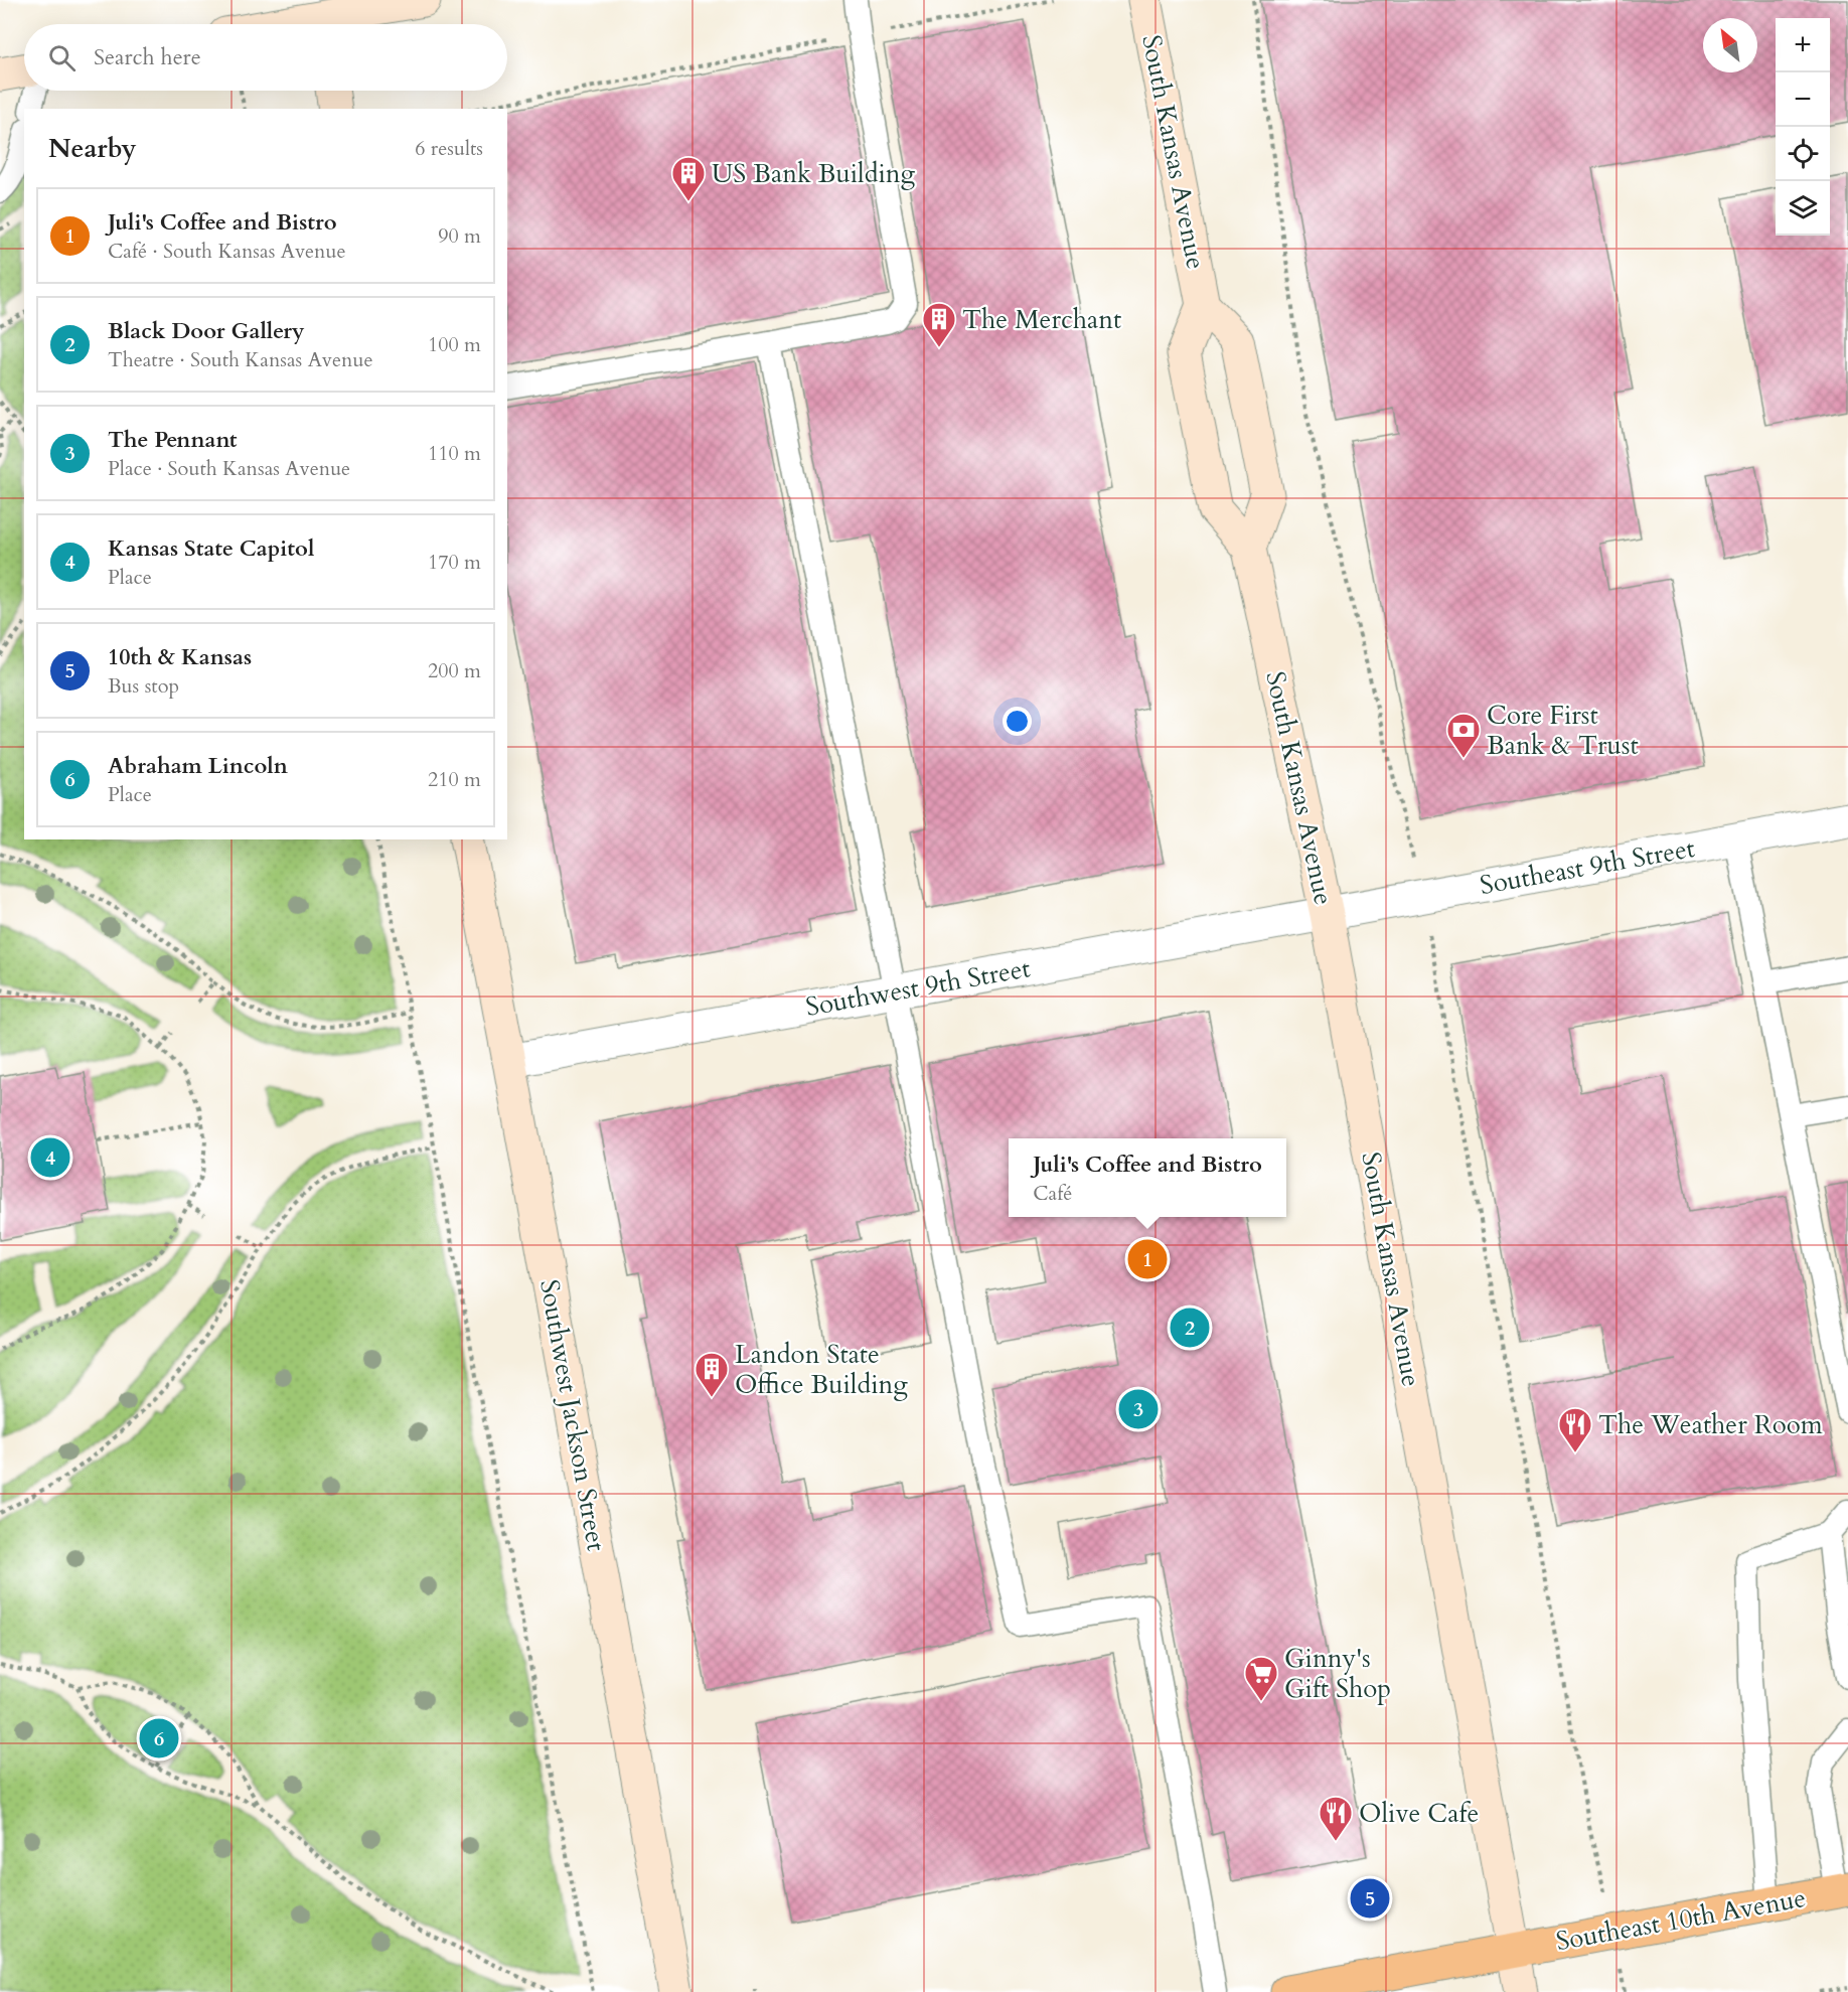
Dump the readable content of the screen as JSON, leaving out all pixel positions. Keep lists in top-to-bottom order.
{
  "streets": {
    "main road": ["South Kansas Avenue", "Southwest Jackson Street", "Southeast 10th Avenue"],
    "street": ["Southeast 9th Street", "Southwest 9th Street"]
  },
  "crossings": [
    ["South Kansas Avenue", "Southeast 9th Street"],
    ["South Kansas Avenue", "Southwest 9th Street"],
    ["South Kansas Avenue", "Southeast 10th Avenue"],
    ["Southeast 9th Street", "Southwest 9th Street"],
    ["Southwest 9th Street", "Southwest Jackson Street"]
  ],
  "places": {
    "building": ["US Bank Building", "The Merchant", "Landon State Office Building"],
    "bank": ["Core First Bank & Trust"],
    "restaurant": ["The Weather Room", "Olive Cafe"],
    "supermarket": ["Ginny's Gift Shop"]
  },
  "north": "top left",
  "page": {
    "map_buttons": ["+", "−"],
    "search": "Search here",
    "heading": ["Nearby", "6 results"],
    "list": [
      {
        "mark": "1",
        "name": "Juli's Coffee and Bistro",
        "note": "Café · South Kansas Avenue",
        "value": "90 m"
      },
      {
        "mark": "2",
        "name": "Black Door Gallery",
        "note": "Theatre · South Kansas Avenue",
        "value": "100 m"
      },
      {
        "mark": "3",
        "name": "The Pennant",
        "note": "Place · South Kansas Avenue",
        "value": "110 m"
      },
      {
        "mark": "4",
        "name": "Kansas State Capitol",
        "note": "Place",
        "value": "170 m"
      },
      {
        "mark": "5",
        "name": "10th & Kansas",
        "note": "Bus stop",
        "value": "200 m"
      },
      {
        "mark": "6",
        "name": "Abraham Lincoln",
        "note": "Place",
        "value": "210 m"
      }
    ],
    "pins": [
      "4",
      "1",
      "2",
      "3",
      "6",
      "5"
    ],
    "popup": ["Juli's Coffee and Bistro", "Café"]
  }
}
